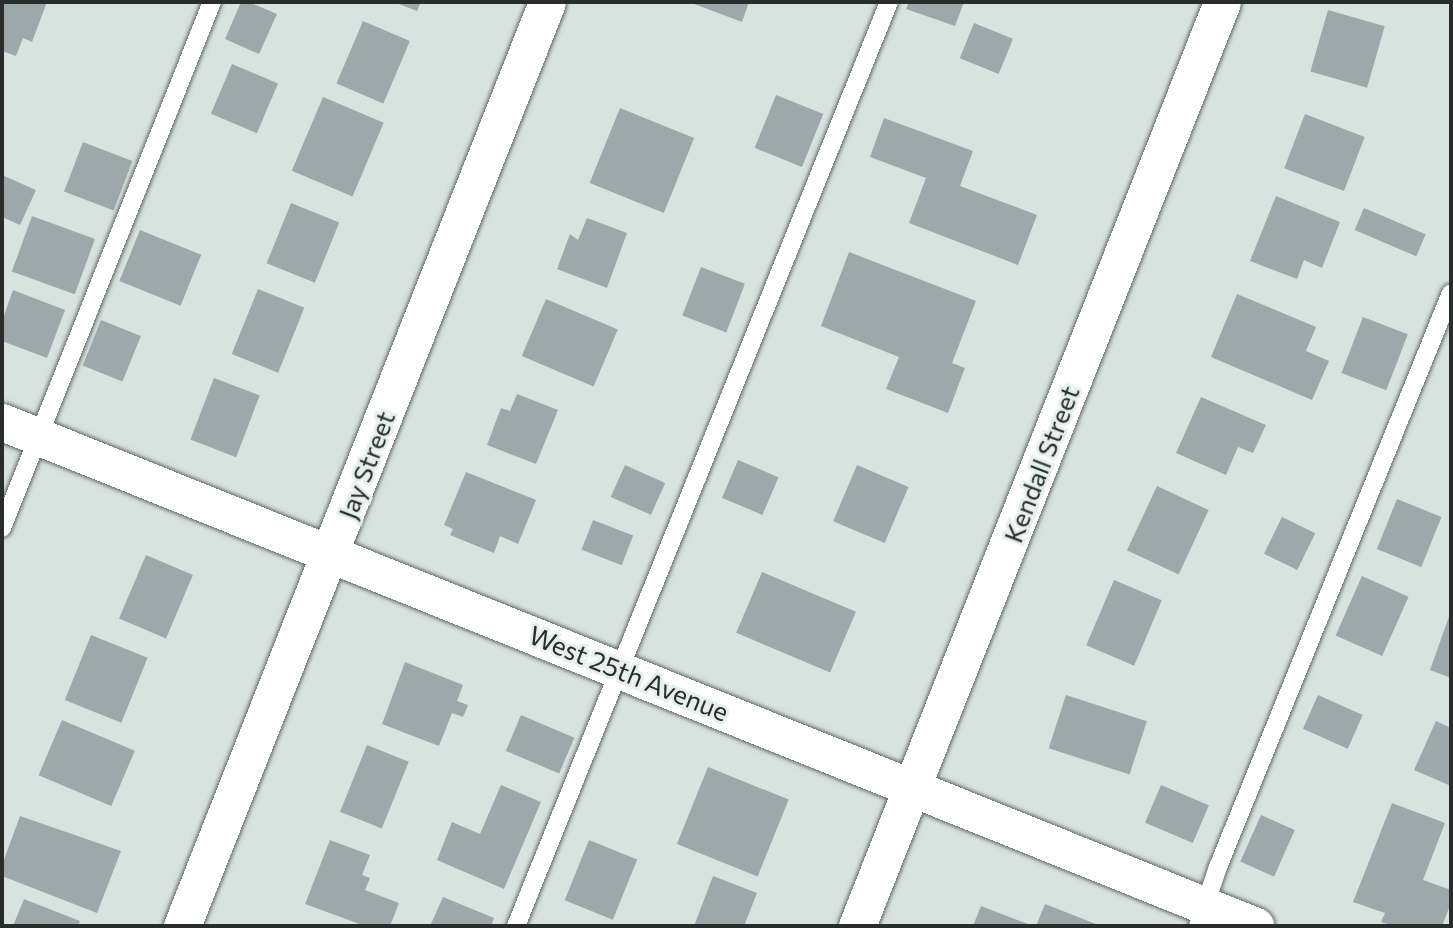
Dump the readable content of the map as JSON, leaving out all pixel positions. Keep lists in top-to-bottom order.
{
  "streets": {
    "street": ["Kendall Street", "Jay Street", "West 25th Avenue"]
  },
  "crossings": [
    ["Kendall Street", "West 25th Avenue"],
    ["Jay Street", "West 25th Avenue"]
  ]
}
